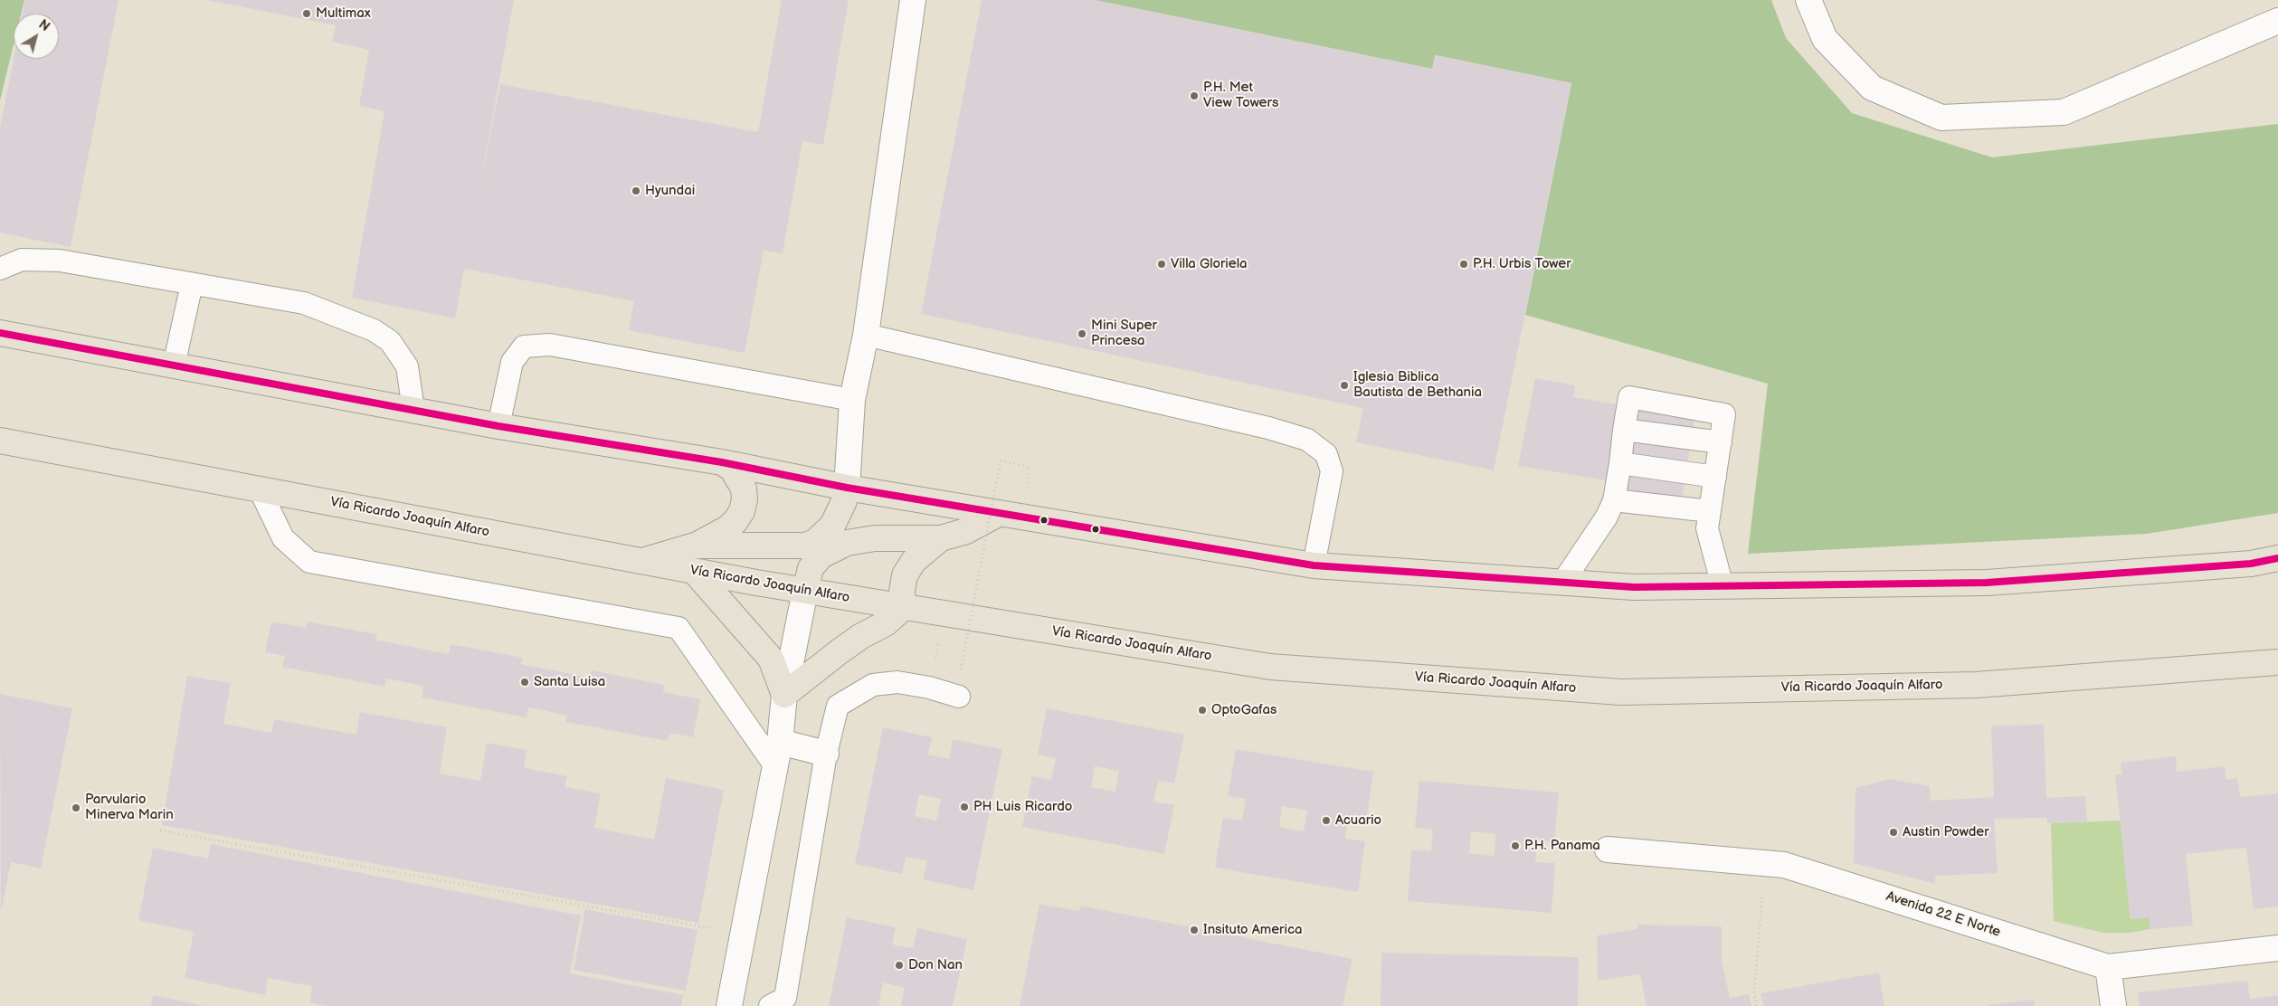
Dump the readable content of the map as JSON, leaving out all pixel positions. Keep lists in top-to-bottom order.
{
  "streets": {
    "main road": ["Vía Ricardo Joaquín Alfaro"],
    "street": ["Avenida 22 E Norte"]
  },
  "places": [
    "Multimax",
    "P.H. Met View Towers",
    "Hyundai",
    "Villa Gloriela",
    "P.H. Urbis Tower",
    "Mini Super Princesa",
    "Iglesia Biblica Bautista de Bethania",
    "Santa Luisa",
    "OptoGafas",
    "PH Luis Ricardo",
    "Parvulario Minerva Marin",
    "Acuario",
    "Austin Powder",
    "P.H. Panama",
    "Insituto America",
    "Don Nan"
  ],
  "north": "top right"
}
